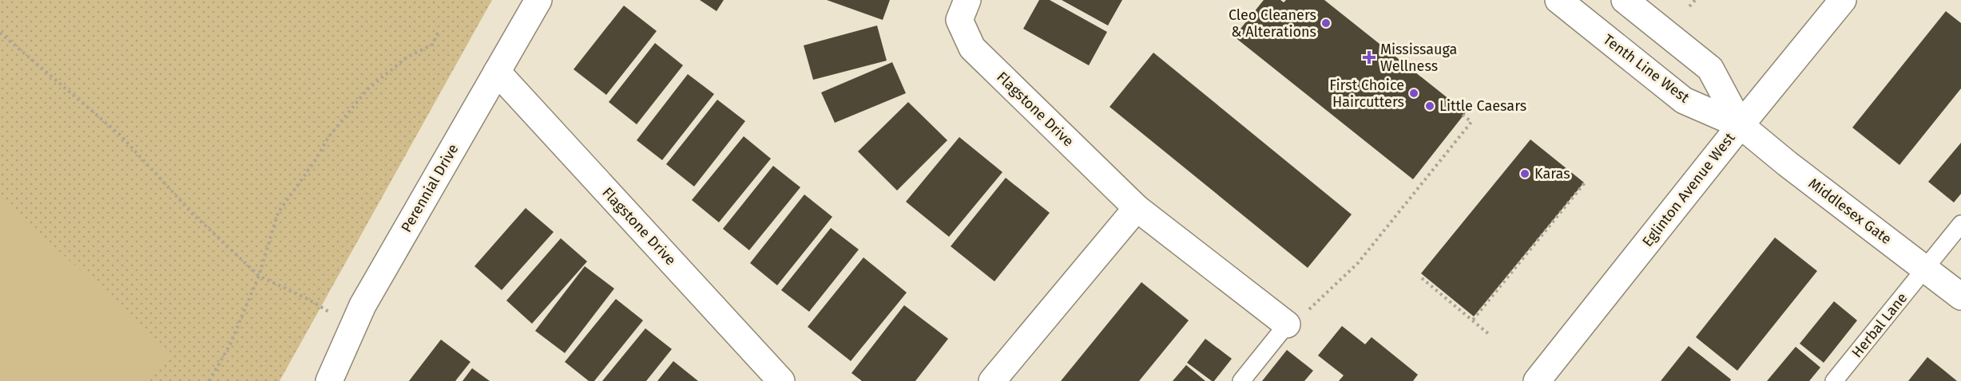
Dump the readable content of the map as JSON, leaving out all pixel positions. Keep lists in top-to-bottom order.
{
  "streets": {
    "street": [
      "Tenth Line West",
      "Flagstone Drive",
      "Perennial Drive",
      "Eglinton Avenue West",
      "Middlesex Gate"
    ],
    "lane": ["Herbal Lane"]
  },
  "crossings": [
    ["Tenth Line West", "Eglinton Avenue West"],
    ["Tenth Line West", "Middlesex Gate"],
    ["Flagstone Drive", "Perennial Drive"],
    ["Eglinton Avenue West", "Middlesex Gate"],
    ["Middlesex Gate", "Herbal Lane"]
  ],
  "places": {
    "other": [
      "Cleo Cleaners & Alterations",
      "First Choice Haircutters",
      "Little Caesars",
      "Karas"
    ],
    "health": ["Mississauga Wellness"]
  }
}
